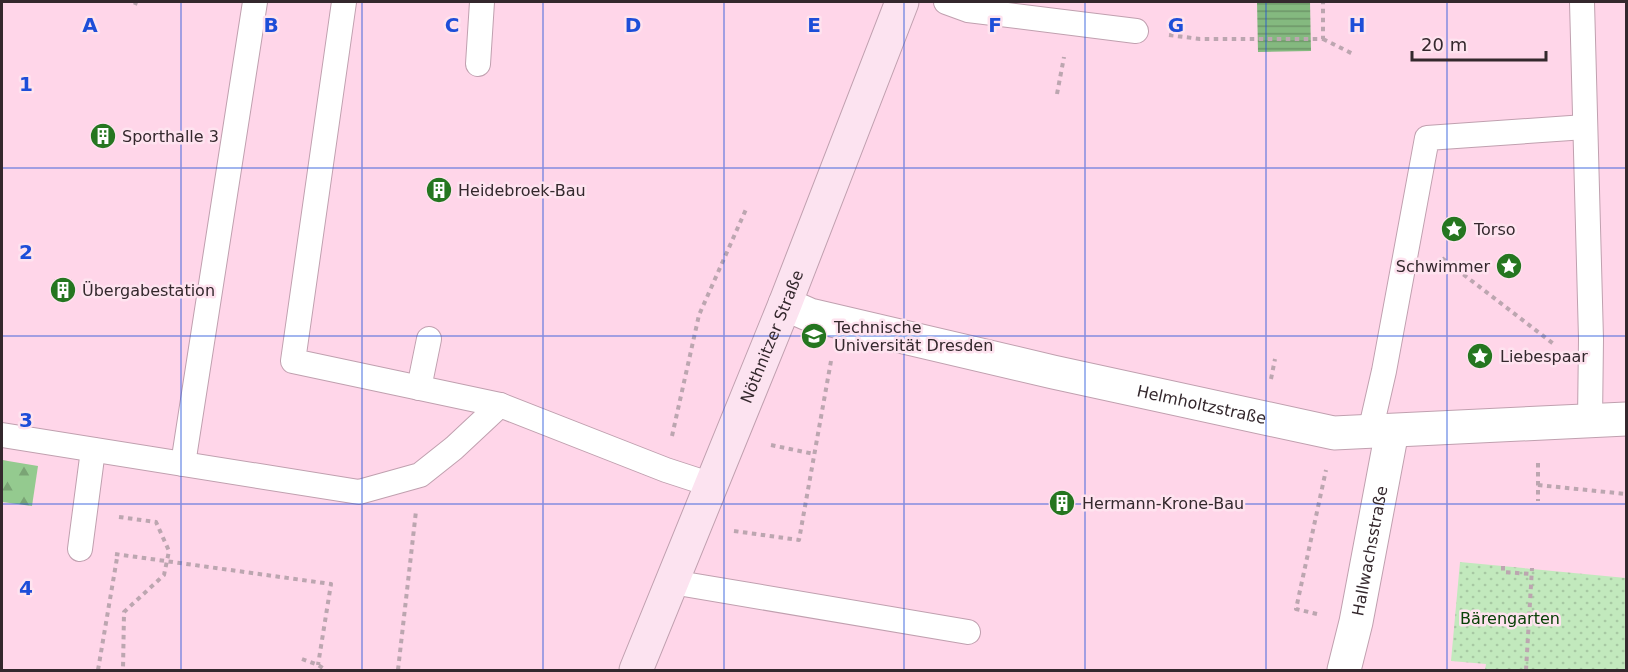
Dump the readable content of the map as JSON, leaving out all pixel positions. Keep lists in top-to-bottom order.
{
  "streets": {
    "street": ["Nöthnitzer Straße", "Helmholtzstraße", "Hallwachsstraße"]
  },
  "crossings": [
    ["Nöthnitzer Straße", "Helmholtzstraße"],
    ["Helmholtzstraße", "Hallwachsstraße"]
  ],
  "parks": ["Bärengarten"],
  "places": {
    "building": [
      "Sporthalle 3",
      "Heidebroek-Bau",
      "Übergabestation",
      "Hermann-Krone-Bau"
    ],
    "place": ["Torso", "Schwimmer", "Liebespaar"],
    "school or university": ["Technische Universität Dresden"]
  },
  "scale_bar": "20 m",
  "grid": {
    "columns": [
      "A",
      "B",
      "C",
      "D",
      "E",
      "F",
      "G",
      "H"
    ],
    "rows": [
      "1",
      "2",
      "3",
      "4"
    ]
  }
}
